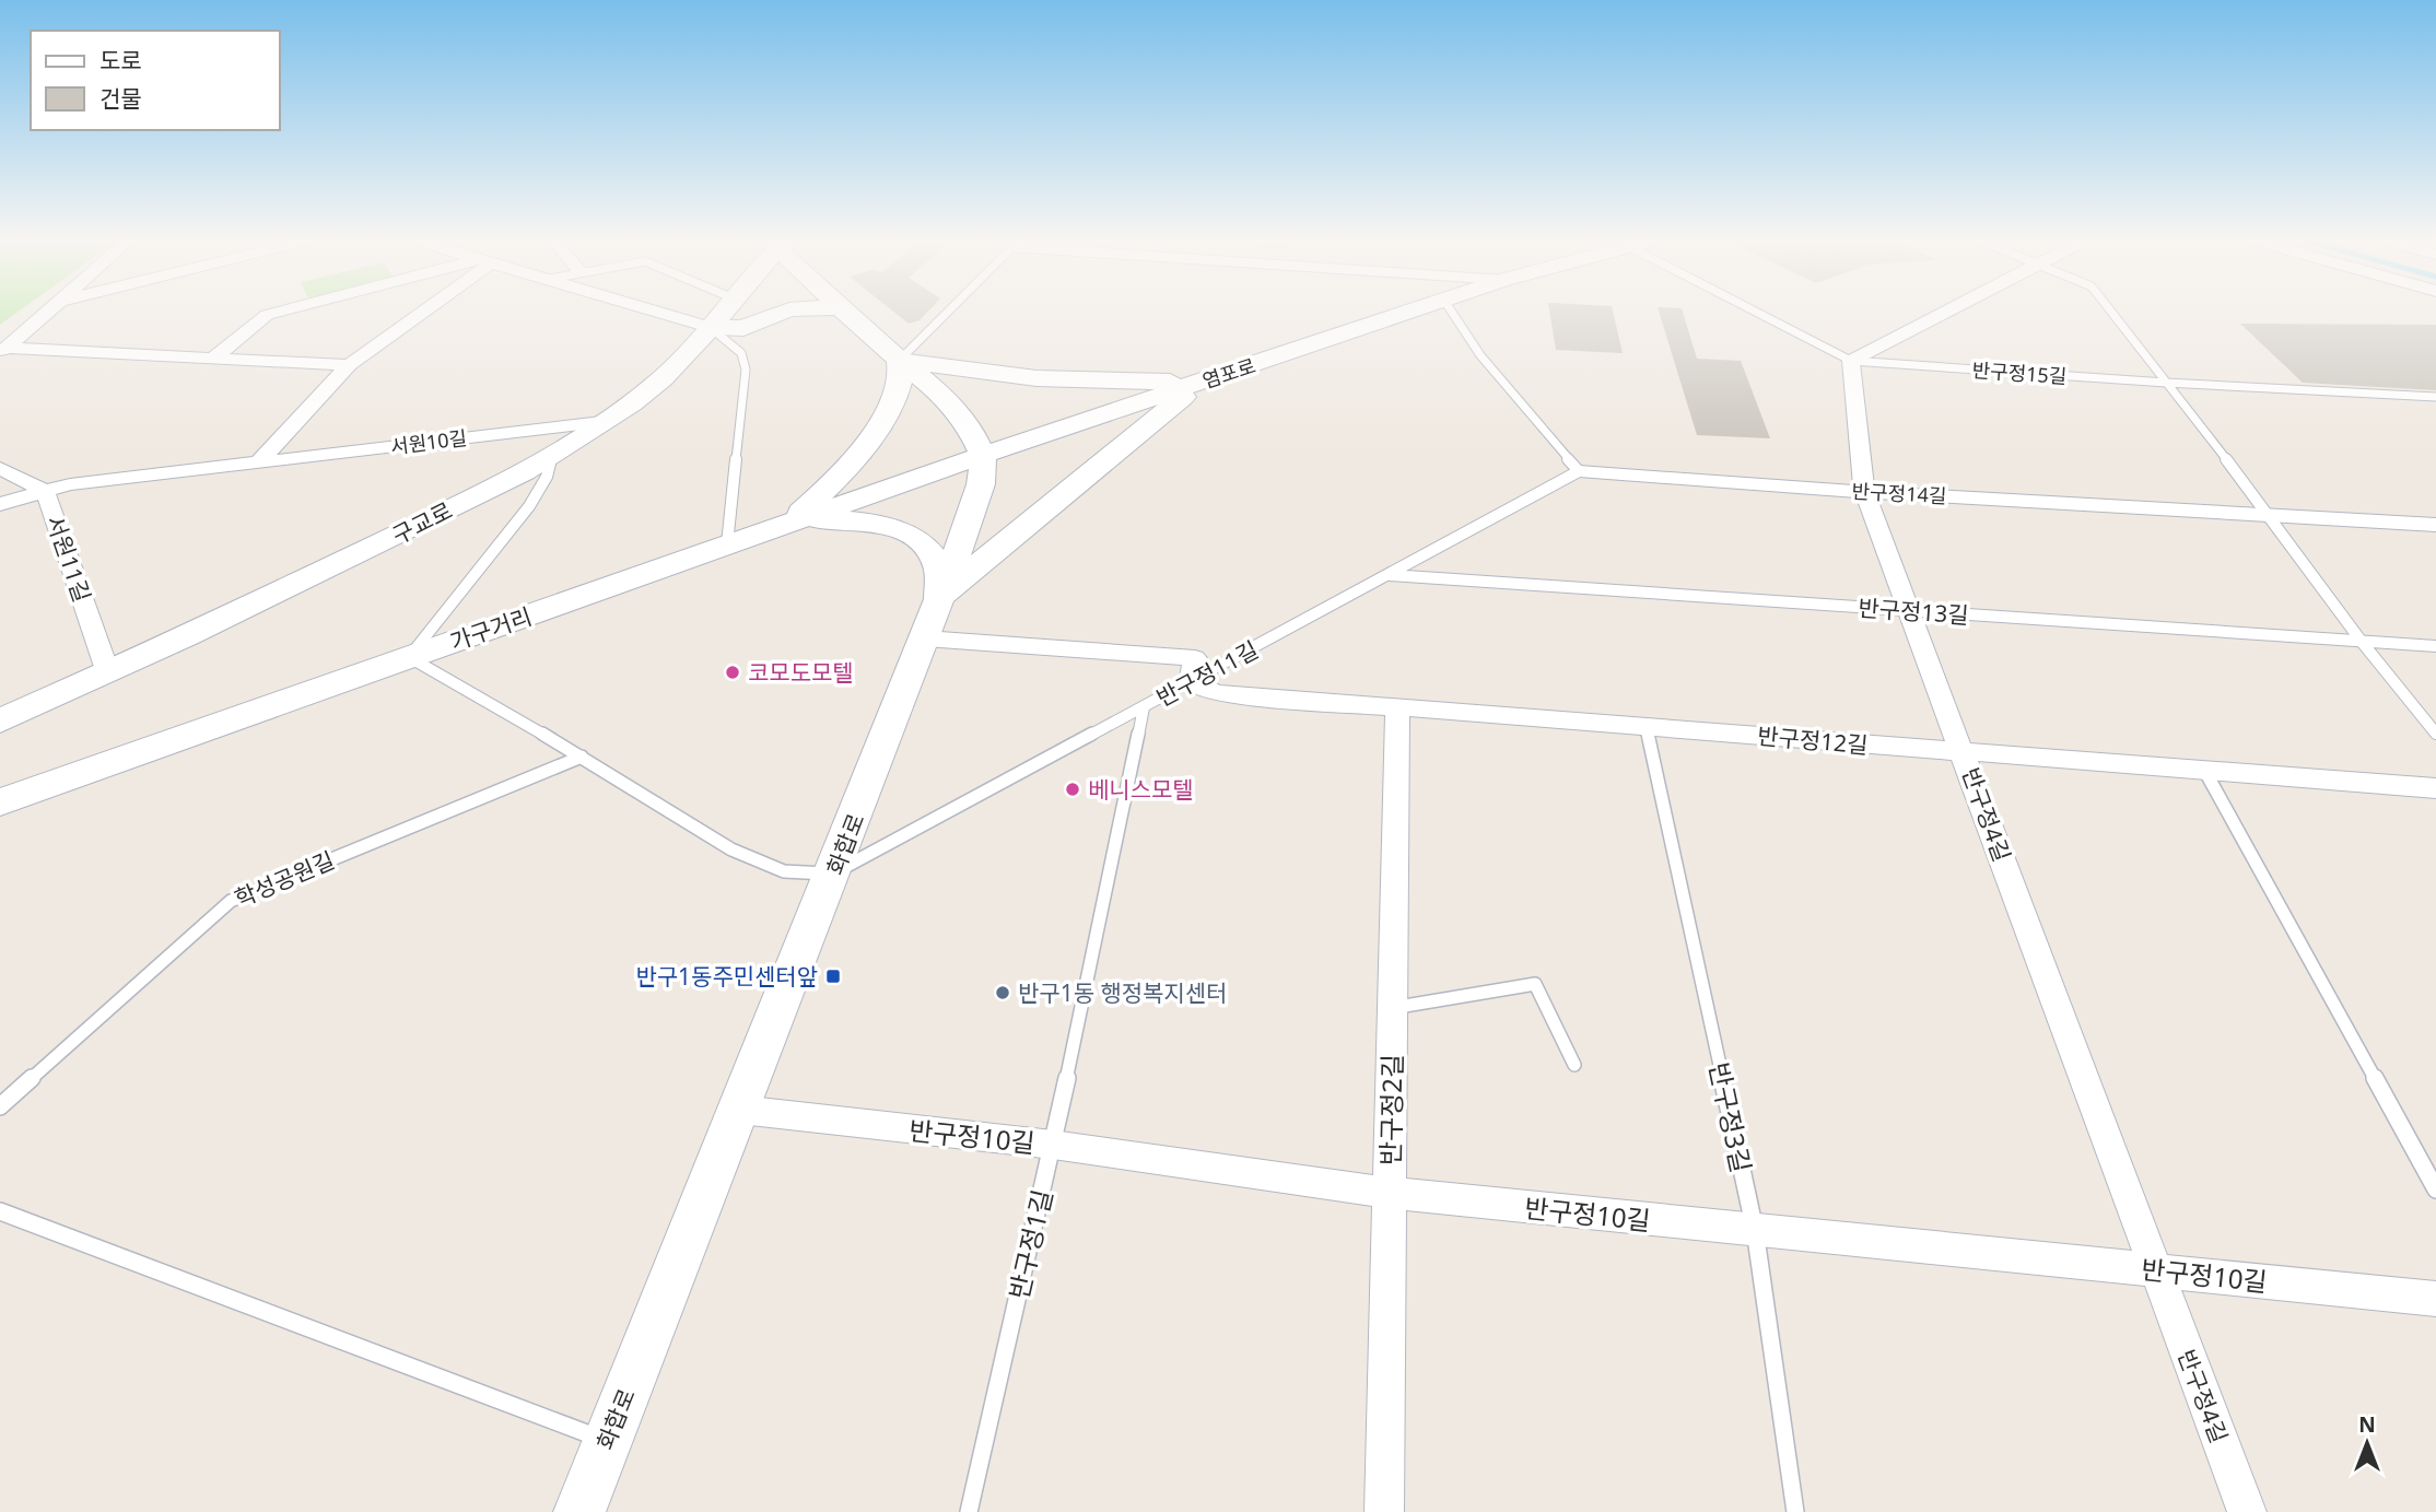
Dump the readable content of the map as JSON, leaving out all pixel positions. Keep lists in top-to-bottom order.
{
  "streets": {
    "main road": [
      "염포로",
      "구교로",
      "가구거리",
      "화합로"
    ],
    "street": [
      "서원10길",
      "반구정14길",
      "서원11길",
      "반구정12길",
      "반구정4길",
      "반구정2길",
      "반구정10길"
    ],
    "lane": [
      "반구정15길",
      "반구정13길",
      "반구정11길",
      "학성공원길",
      "반구정3길",
      "반구정1길"
    ]
  },
  "crossings": [
    ["염포로", "가구거리"],
    ["염포로", "화합로"],
    ["반구정15길", "반구정4길"],
    ["서원10길", "구교로"],
    ["서원10길", "서원11길"],
    ["반구정14길", "반구정11길"],
    ["반구정14길", "반구정4길"],
    ["구교로", "서원11길"],
    ["반구정13길", "반구정11길"],
    ["반구정13길", "반구정4길"],
    ["가구거리", "화합로"],
    ["반구정11길", "반구정12길"],
    ["반구정11길", "화합로"],
    ["반구정11길", "반구정1길"],
    ["반구정12길", "반구정4길"],
    ["반구정12길", "반구정2길"],
    ["반구정12길", "반구정3길"],
    ["반구정4길", "반구정10길"],
    ["화합로", "반구정10길"],
    ["반구정2길", "반구정10길"],
    ["반구정3길", "반구정10길"],
    ["반구정10길", "반구정1길"]
  ],
  "places": {
    "other": ["코모도모텔", "베니스모텔", "반구1동 행정복지센터"],
    "transit": ["반구1동주민센터앞"]
  },
  "legend": ["도로", "건물"],
  "north": "top"
}
